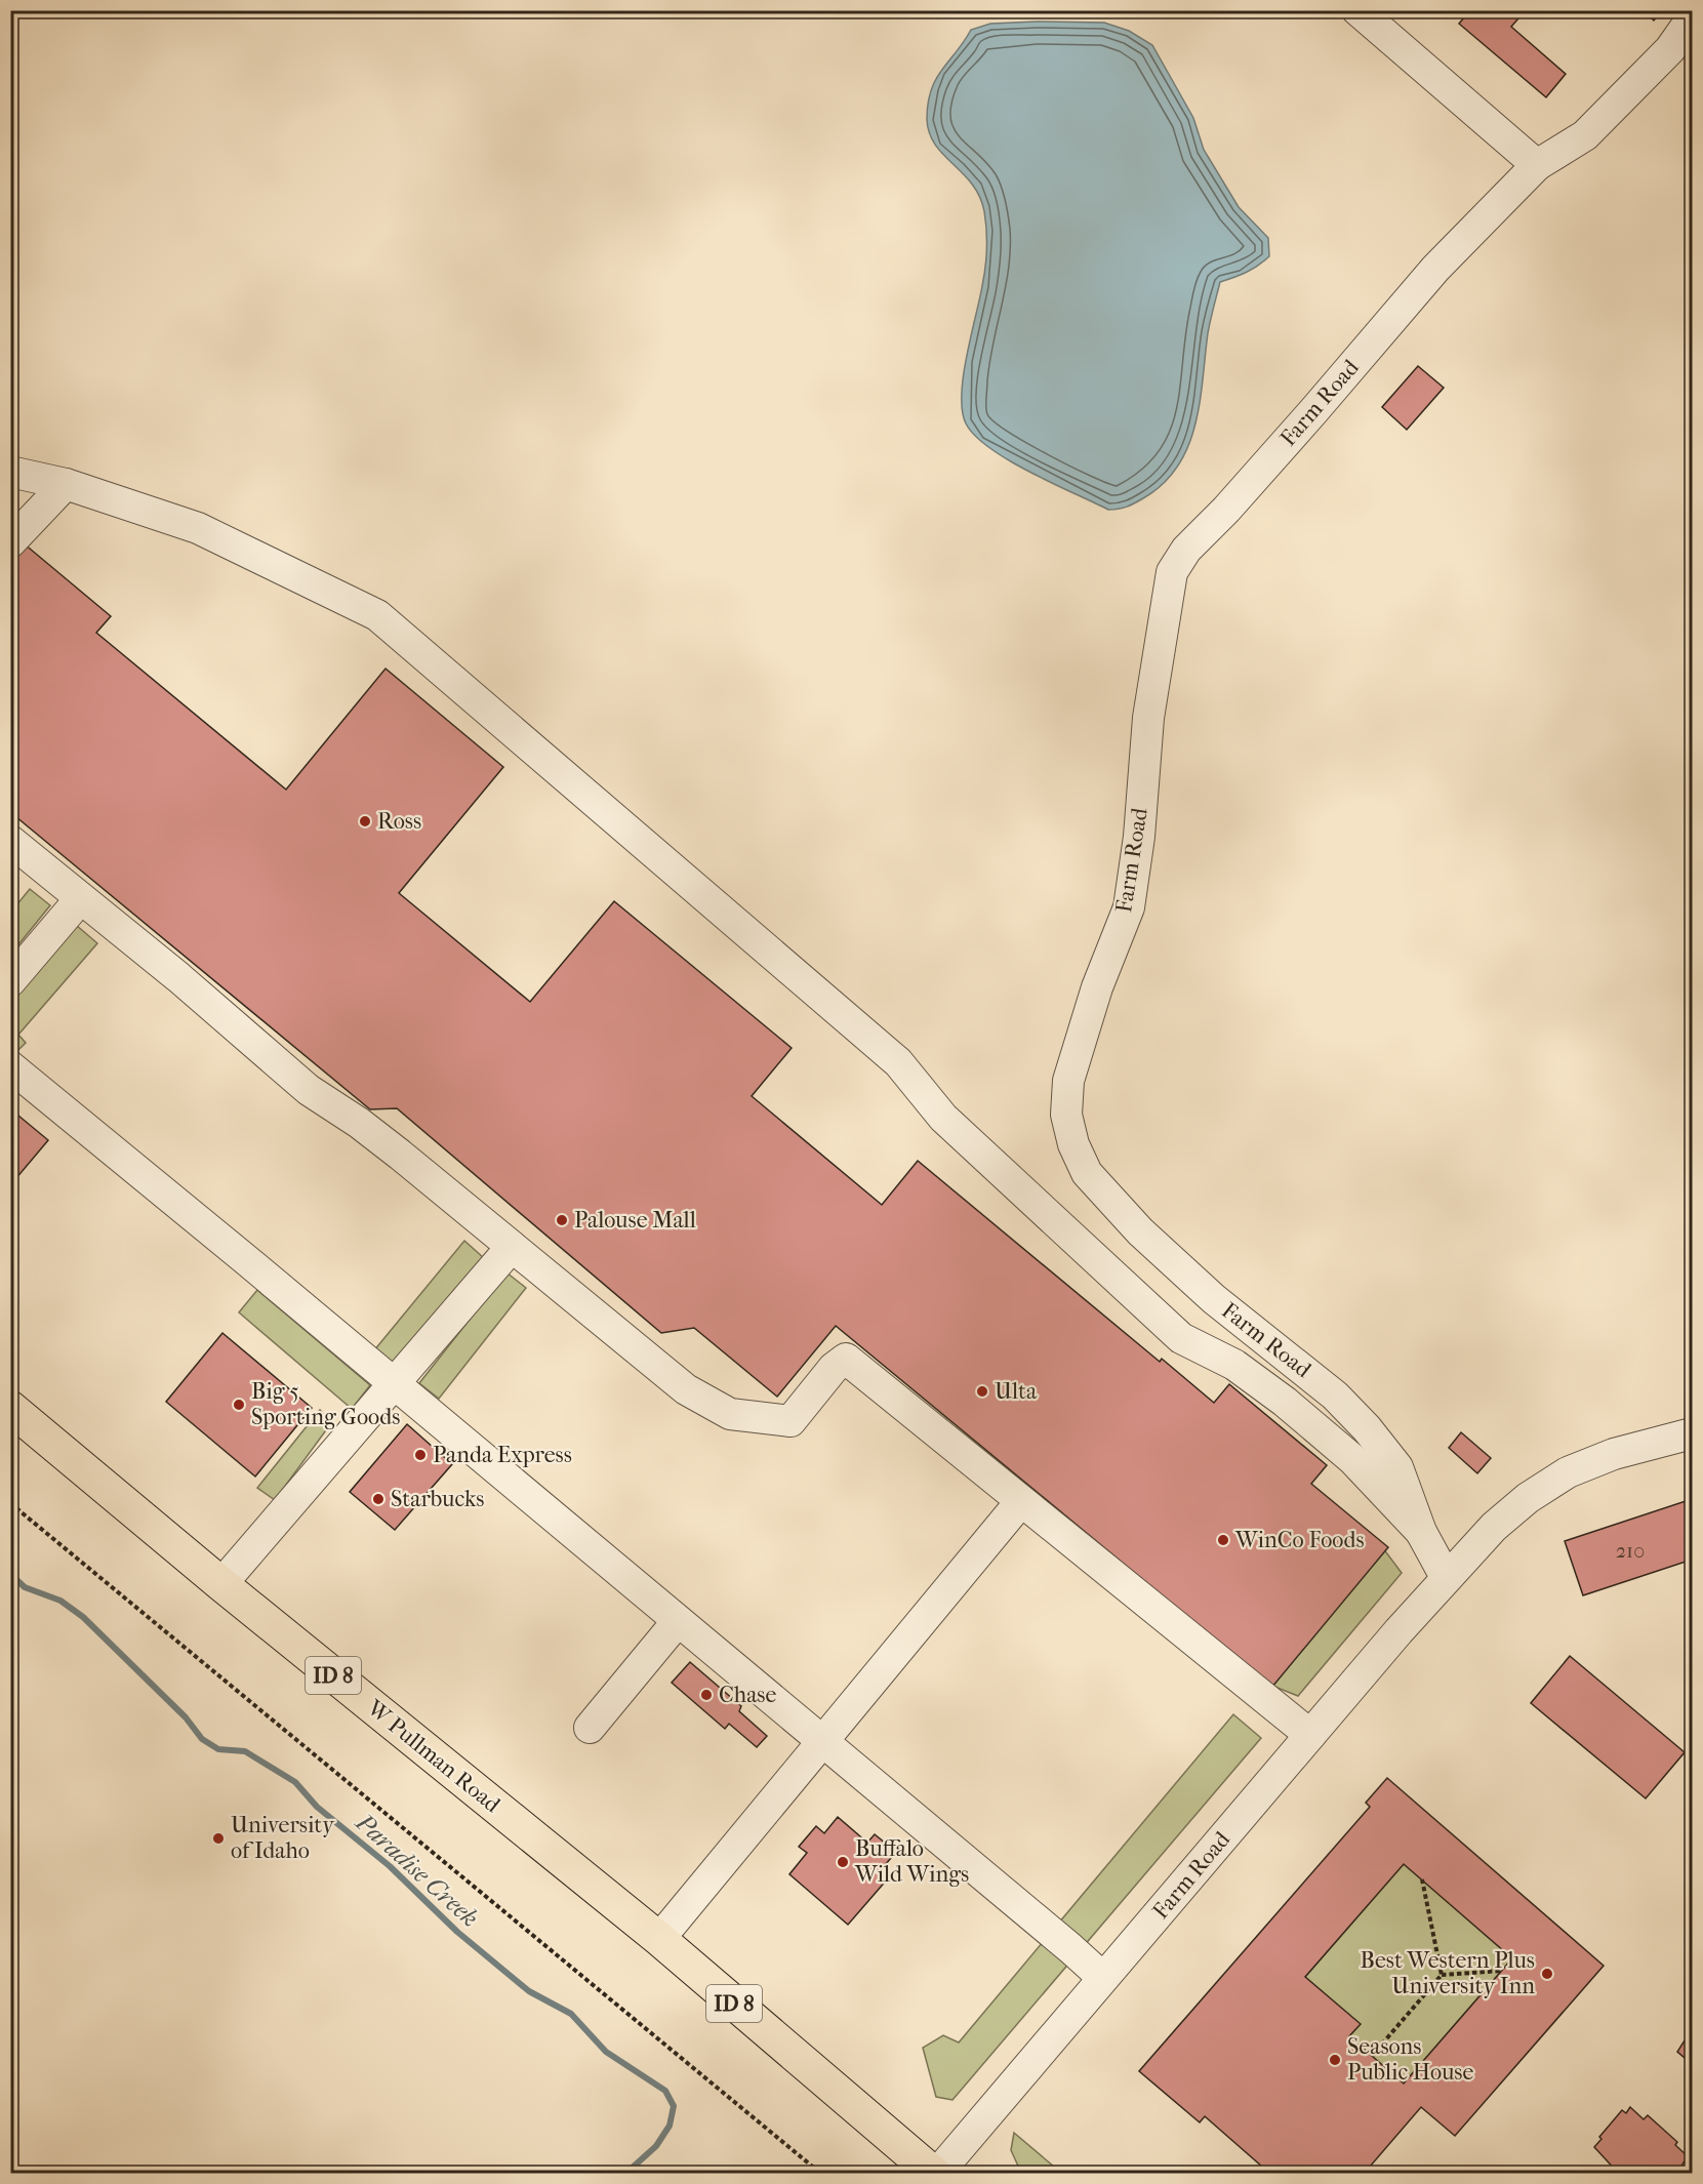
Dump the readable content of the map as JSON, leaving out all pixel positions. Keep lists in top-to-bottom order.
{
  "streets": {
    "main road": ["ID 8", "W Pullman Road"],
    "street": ["Farm Road"]
  },
  "crossings": [
    ["Farm Road", "ID 8"],
    ["ID 8", "W Pullman Road"]
  ],
  "water": ["Paradise Creek"],
  "places": [
    "Ross",
    "Palouse Mall",
    "Ulta",
    "Big 5 Sporting Goods",
    "Panda Express",
    "Starbucks",
    "WinCo Foods",
    "Chase",
    "University of Idaho",
    "Buffalo Wild Wings",
    "Best Western Plus University Inn",
    "Seasons Public House"
  ],
  "house_numbers": ["210"]
}
